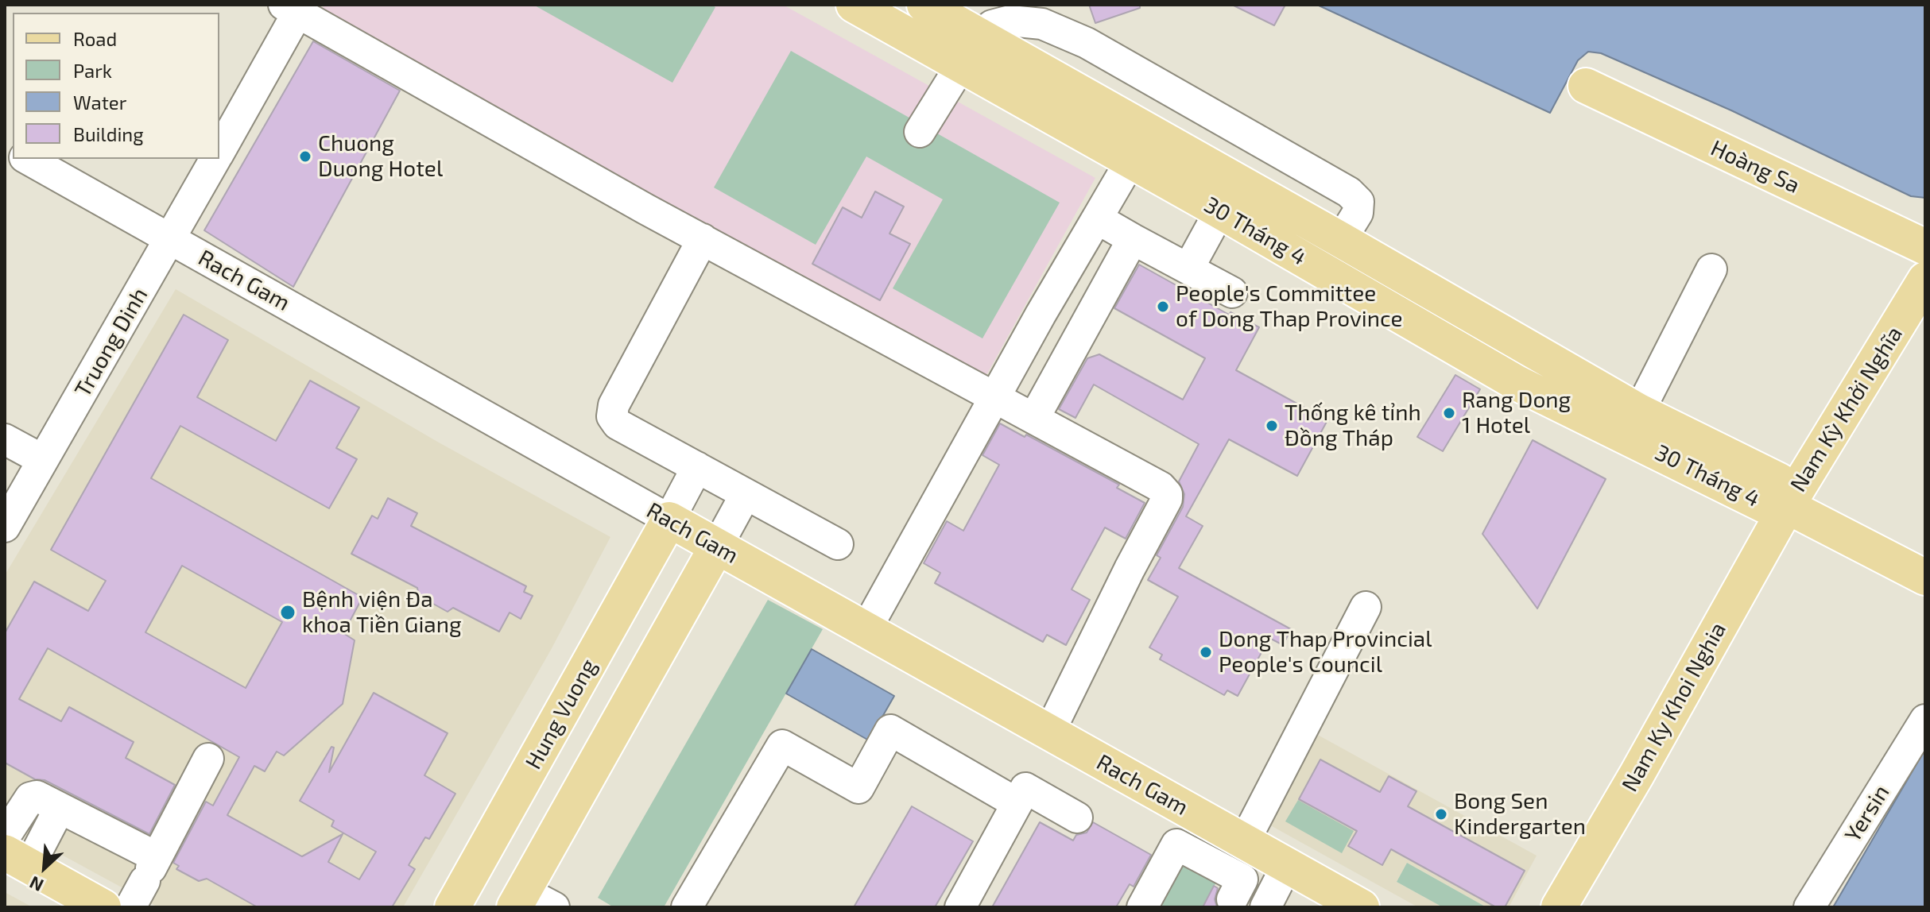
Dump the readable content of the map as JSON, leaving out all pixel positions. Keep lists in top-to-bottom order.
{
  "streets": {
    "main road": [
      "Hoàng Sa",
      "30 Tháng 4",
      "Rach Gam",
      "Nam Kỳ Khởi Nghĩa",
      "Nam Ky Khoi Nghia",
      "Hung Vuong"
    ],
    "street": ["Truong Dinh", "Yersin"]
  },
  "crossings": [
    ["30 Tháng 4", "Nam Kỳ Khởi Nghĩa"],
    ["30 Tháng 4", "Nam Ky Khoi Nghia"],
    ["Rach Gam", "Truong Dinh"],
    ["Rach Gam", "Hung Vuong"],
    ["Nam Kỳ Khởi Nghĩa", "Nam Ky Khoi Nghia"]
  ],
  "places": [
    "Chuong Duong Hotel",
    "People's Committee of Dong Thap Province",
    "Rang Dong 1 Hotel",
    "Thống kê tỉnh Đồng Tháp",
    "Bệnh viện Đa khoa Tiền Giang",
    "Dong Thap Provincial People's Council",
    "Bong Sen Kindergarten"
  ],
  "legend": [
    "Road",
    "Park",
    "Water",
    "Building"
  ],
  "north": "bottom left"
}
